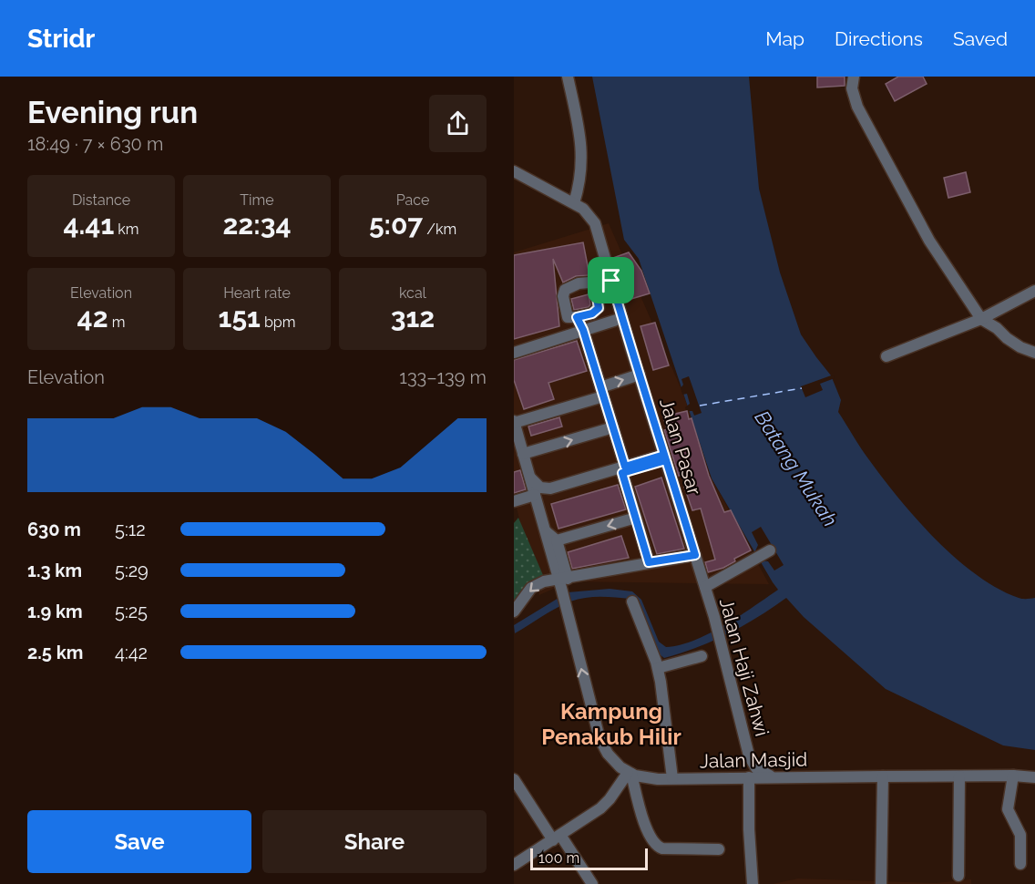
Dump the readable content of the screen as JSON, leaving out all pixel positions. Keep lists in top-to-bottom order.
{
  "streets": {
    "street": ["Jalan Pasar", "Jalan Haji Zahwi", "Jalan Masjid"]
  },
  "crossings": [
    ["Jalan Pasar", "Jalan Haji Zahwi"],
    ["Jalan Haji Zahwi", "Jalan Masjid"]
  ],
  "districts": ["Kampung Penakub Hilir"],
  "water": ["Batang Mukah"],
  "scale_bar": "100 m",
  "page": {
    "header": "Stridr",
    "nav": ["Map", "Directions", "Saved"],
    "heading": ["Evening run", "18:49 · 7 × 630 m"],
    "stats": [
      ["Distance", "4.41 km"],
      ["Time", "22:34"],
      ["Pace", "5:07 /km"],
      ["Elevation", "42 m"],
      ["Heart rate", "151 bpm"],
      ["kcal", "312"]
    ],
    "chart": ["Elevation", "133–139 m"],
    "list": [
      {
        "name": "630 m",
        "note": "5:12"
      },
      {
        "name": "1.3 km",
        "note": "5:29"
      },
      {
        "name": "1.9 km",
        "note": "5:25"
      },
      {
        "name": "2.5 km",
        "note": "4:42"
      }
    ],
    "buttons": ["Save", "Share"],
    "scale": "100 m"
  }
}
